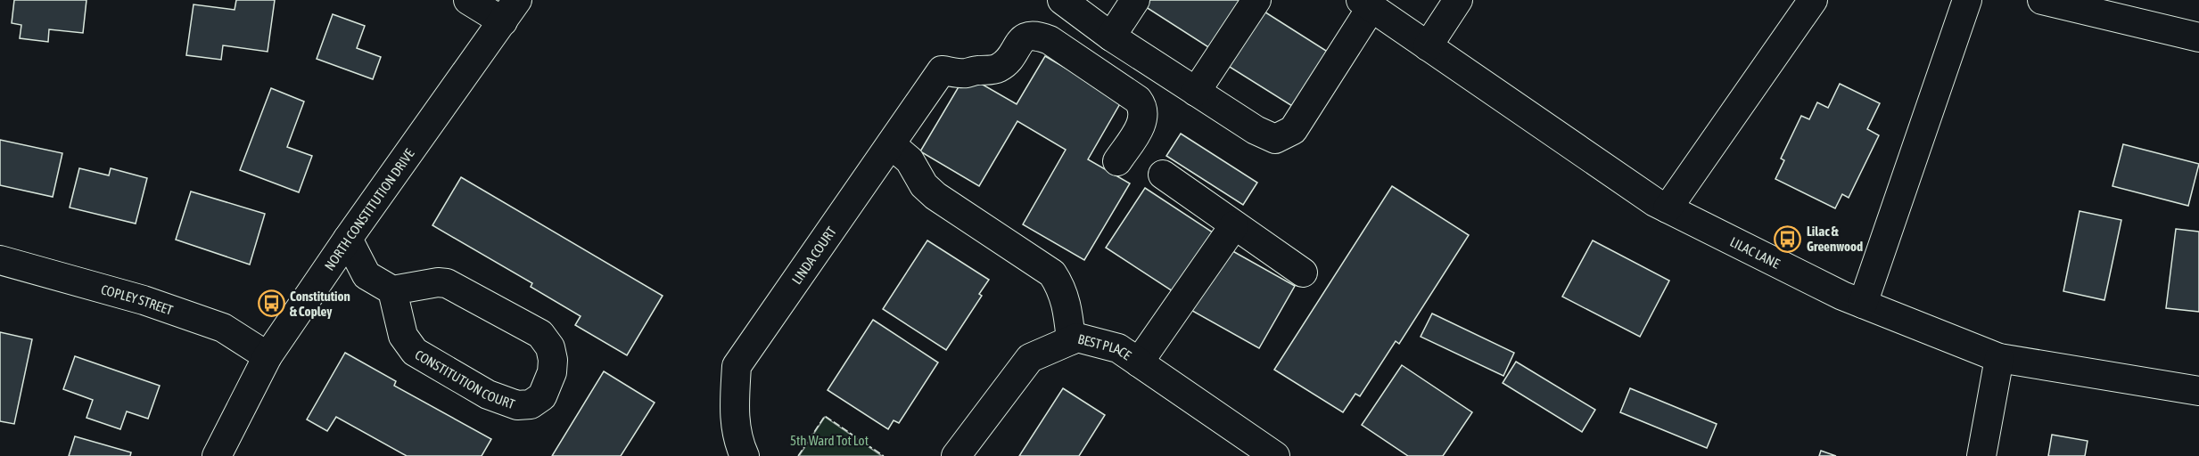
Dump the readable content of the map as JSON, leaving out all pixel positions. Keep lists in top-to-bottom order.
{
  "streets": {
    "street": [
      "NORTH CONSTITUTION DRIVE",
      "LILAC LANE",
      "LINDA COURT",
      "COPLEY STREET",
      "BEST PLACE",
      "CONSTITUTION COURT"
    ]
  },
  "crossings": [
    ["NORTH CONSTITUTION DRIVE", "COPLEY STREET"]
  ],
  "parks": ["5th Ward Tot Lot"],
  "places": {
    "bus stop": ["Lilac & Greenwood", "Constitution & Copley"]
  }
}
